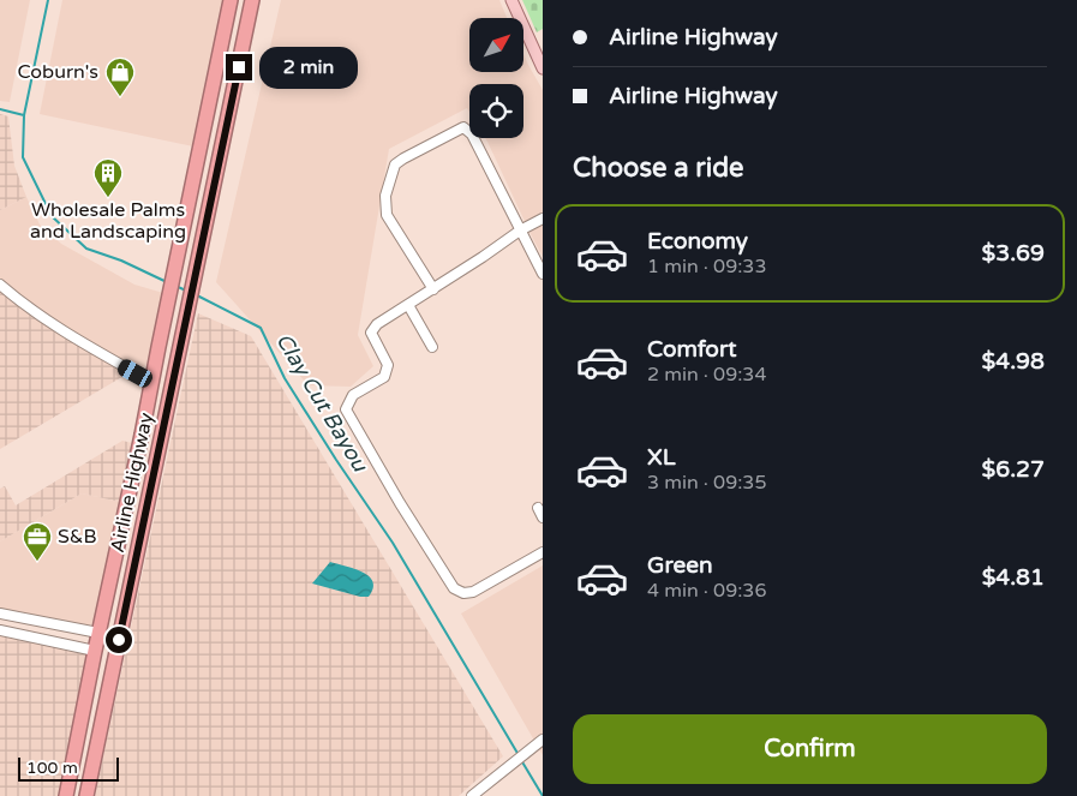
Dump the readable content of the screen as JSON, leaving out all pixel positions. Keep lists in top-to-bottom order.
{
  "streets": {
    "highway": ["Airline Highway"]
  },
  "water": ["Clay Cut Bayou"],
  "places": {
    "shop": ["Coburn's"],
    "building": ["Wholesale Palms and Landscaping"],
    "office": ["S&B"]
  },
  "scale_bar": "100 m",
  "north": "top right",
  "page": {
    "banner": ["Airline Highway", "Airline Highway"],
    "bubble": "2 min",
    "heading": "Choose a ride",
    "list": [
      {
        "name": "Economy",
        "note": "1 min · 09:33",
        "value": "$3.69"
      },
      {
        "name": "Comfort",
        "note": "2 min · 09:34",
        "value": "$4.98"
      },
      {
        "name": "XL",
        "note": "3 min · 09:35",
        "value": "$6.27"
      },
      {
        "name": "Green",
        "note": "4 min · 09:36",
        "value": "$4.81"
      }
    ],
    "buttons": "Confirm",
    "scale": "100 m"
  }
}
